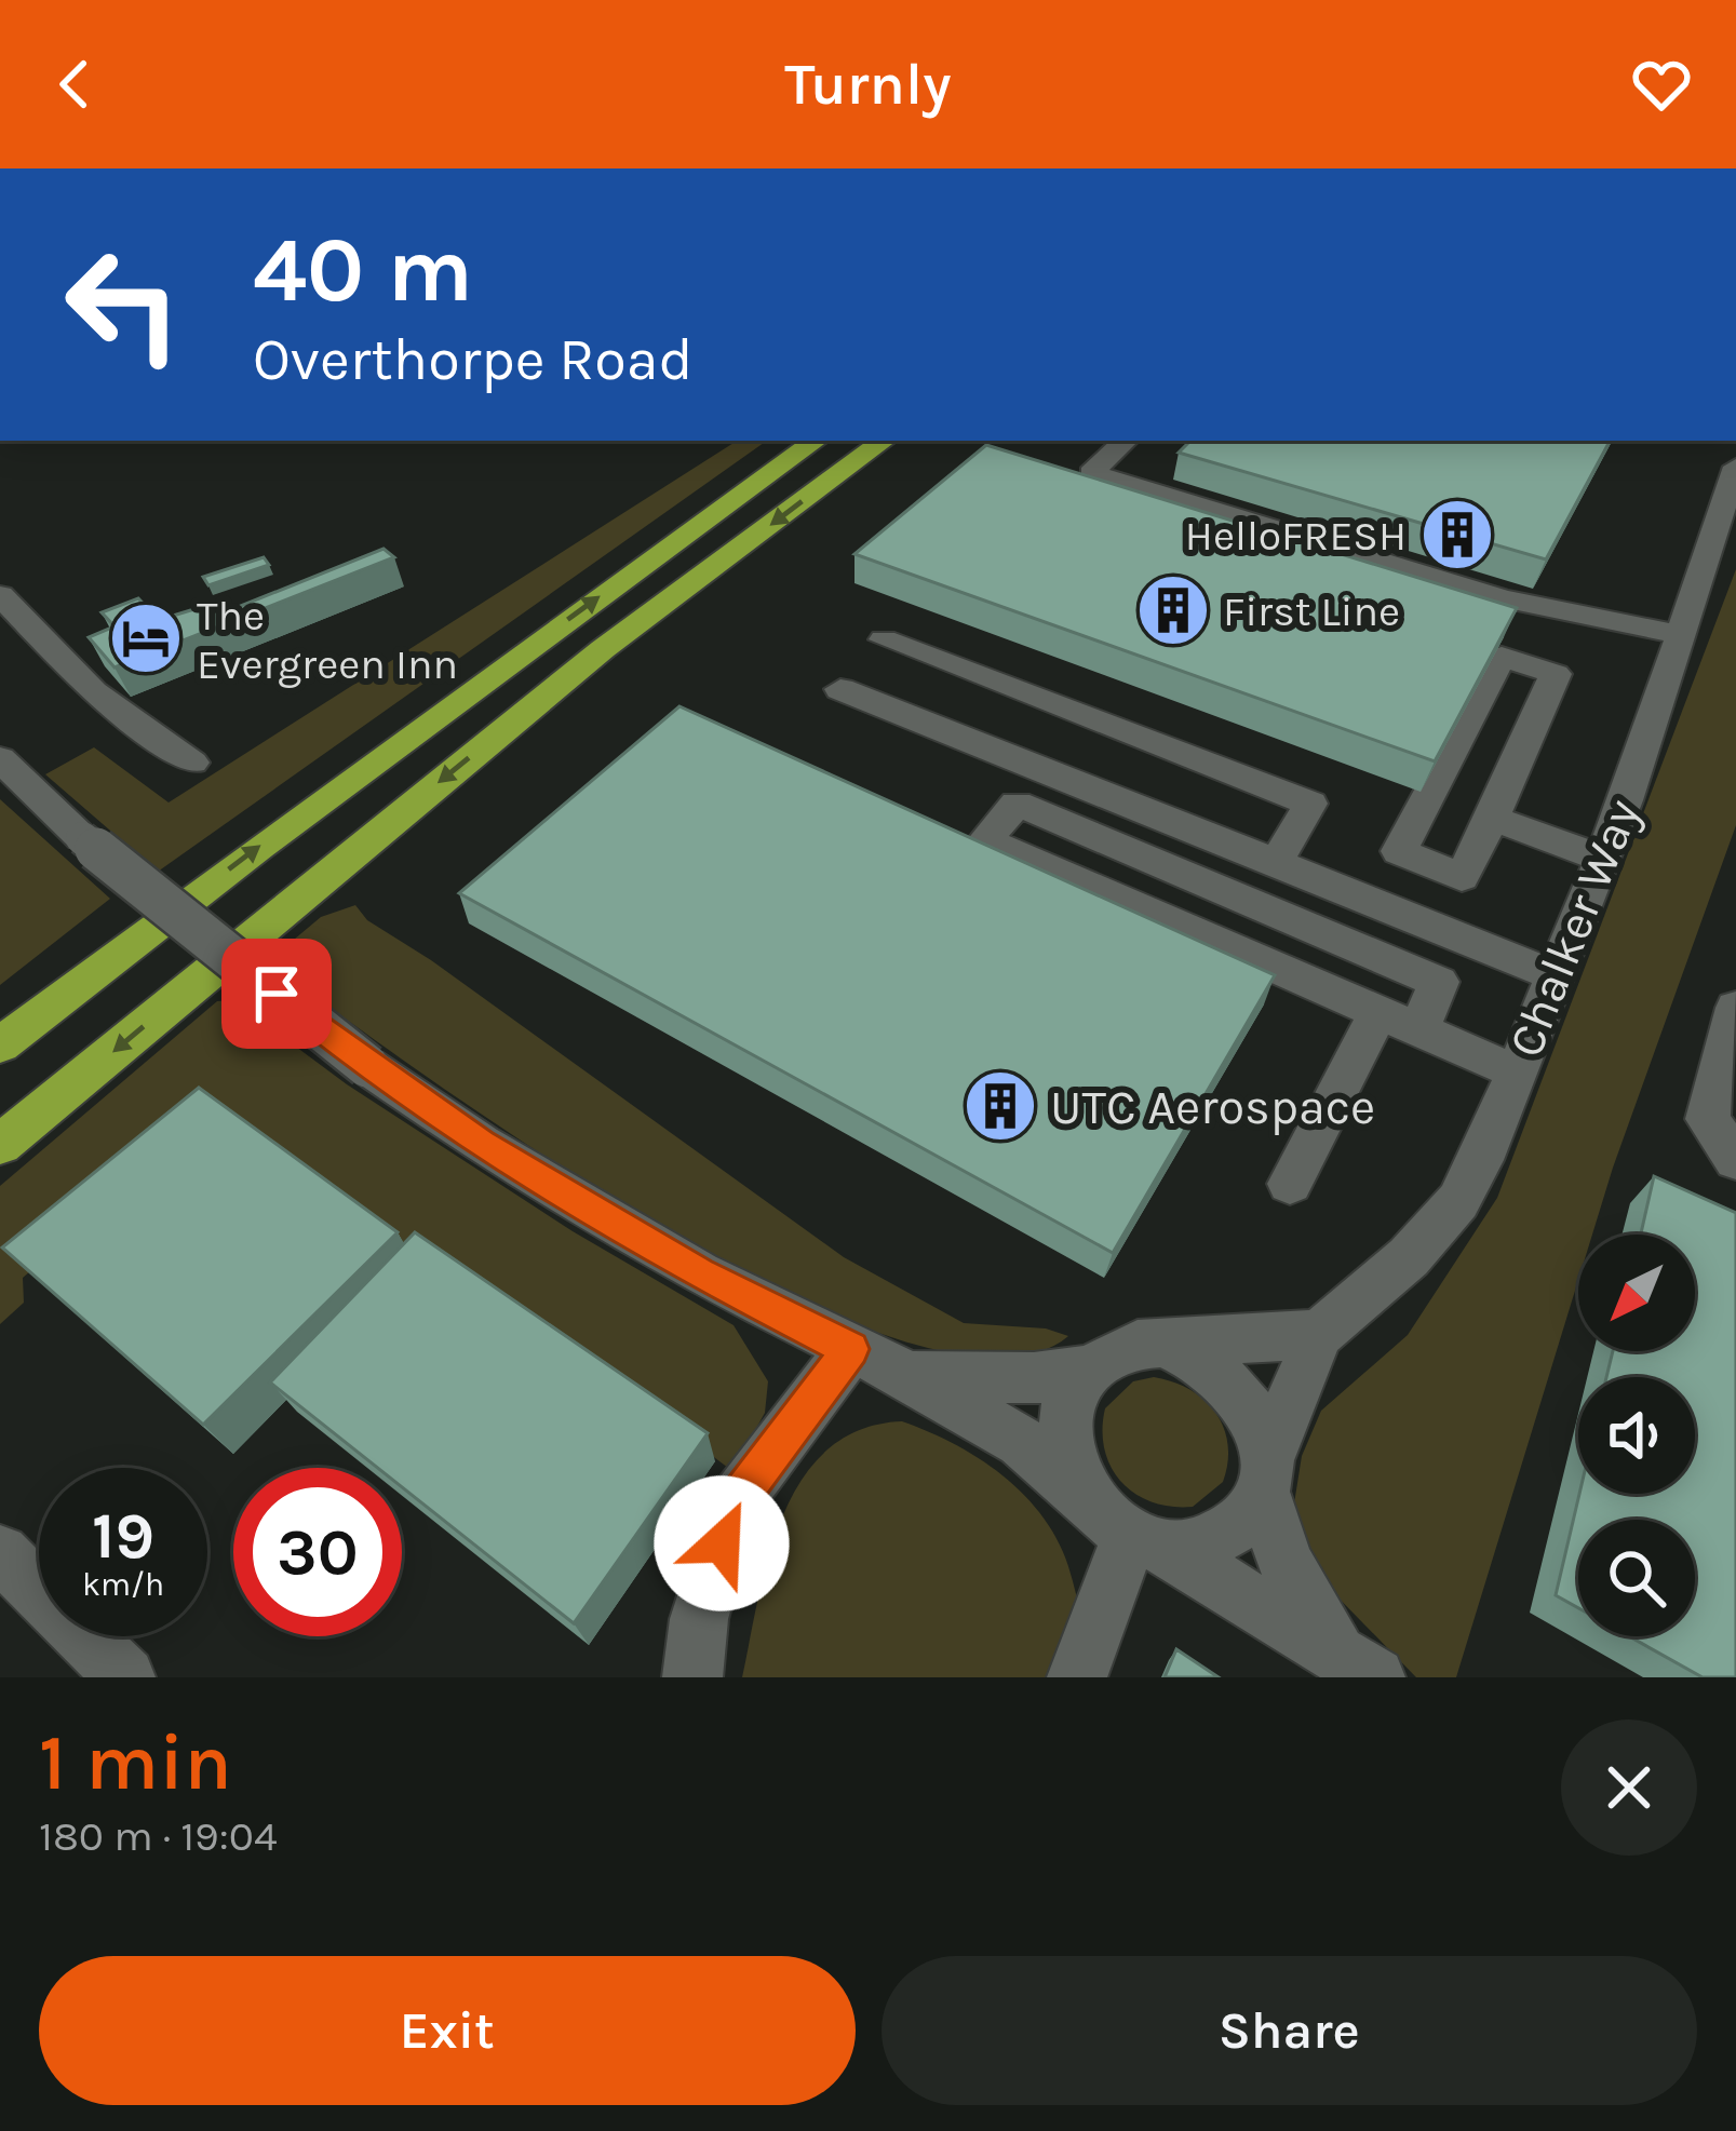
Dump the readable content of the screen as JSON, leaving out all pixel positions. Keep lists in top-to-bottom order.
{
  "streets": {
    "street": ["Chalker Way"]
  },
  "places": {
    "building": ["HelloFRESH", "First Line", "UTC Aerospace"],
    "hotel": ["The Evergreen Inn"]
  },
  "north": "bottom left",
  "page": {
    "header": "Turnly",
    "turn": ["40 m", "Overthorpe Road"],
    "speed": "19 km/h",
    "limit": "30",
    "heading": ["1 min", "180 m · 19:04"],
    "buttons": ["Exit", "Share"]
  }
}
